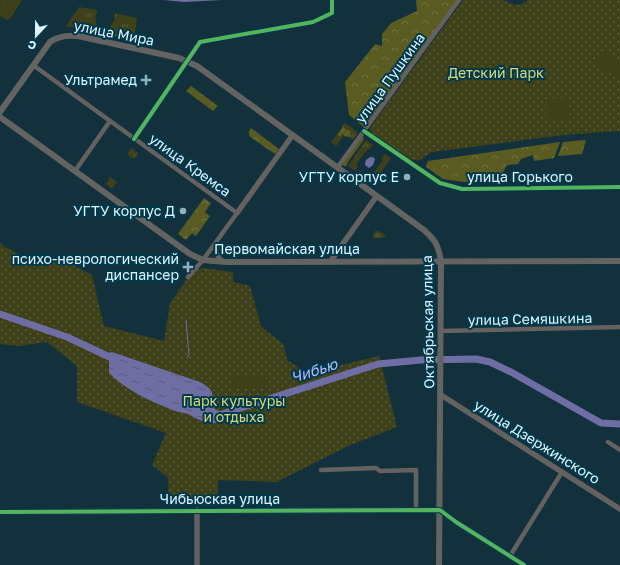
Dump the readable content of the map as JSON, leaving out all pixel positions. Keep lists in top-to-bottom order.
{
  "streets": {
    "main road": ["улица Мира", "Первомайская улица", "Октябрьская улица"],
    "street": [
      "улица Пушкина",
      "улица Кремса",
      "улица Горького",
      "улица Семяшкина",
      "улица Дзержинского",
      "Чибьюская улица"
    ]
  },
  "crossings": [
    ["улица Мира", "улица Кремса"],
    ["улица Мира", "Октябрьская улица"],
    ["улица Пушкина", "улица Горького"],
    ["улица Пушкина", "Октябрьская улица"],
    ["Первомайская улица", "Октябрьская улица"],
    ["улица Семяшкина", "Октябрьская улица"],
    ["Октябрьская улица", "улица Дзержинского"],
    ["Октябрьская улица", "Чибьюская улица"]
  ],
  "water": ["Чибью"],
  "parks": ["Детский Парк", "Парк культуры и отдыха"],
  "places": {
    "health": ["Ультрамед", "психо-неврологический диспансер"],
    "other": ["УГТУ корпус Е", "УГТУ корпус Д"]
  },
  "north": "bottom"
}
